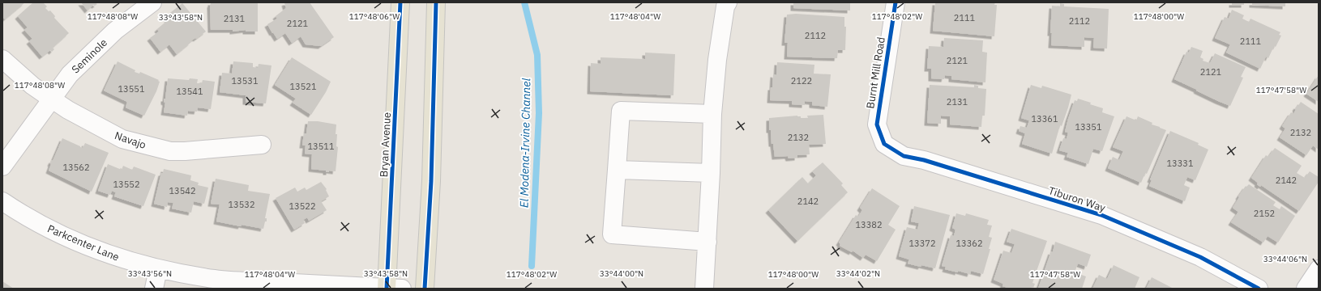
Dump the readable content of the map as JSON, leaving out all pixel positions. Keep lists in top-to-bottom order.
{
  "streets": {
    "main road": ["Bryan Avenue"],
    "street": [
      "Seminole",
      "Burnt Mill Road",
      "Navajo",
      "Tiburon Way",
      "Parkcenter Lane"
    ]
  },
  "crossings": [
    ["Seminole", "Navajo"],
    ["Burnt Mill Road", "Tiburon Way"],
    ["Bryan Avenue", "Parkcenter Lane"]
  ],
  "water": ["El Modena-Irvine Channel"],
  "house_numbers": [
    "2111",
    "2131",
    "2112",
    "2121",
    "2112",
    "2111",
    "2121",
    "2121",
    "13531",
    "2122",
    "13521",
    "13551",
    "13541",
    "2131",
    "13361",
    "13351",
    "2132",
    "2132",
    "13511",
    "13331",
    "13562",
    "2142",
    "13552",
    "13542",
    "2142",
    "13532",
    "13522",
    "2152",
    "13382",
    "13372",
    "13362"
  ],
  "coordinates": [
    "117°48'08\"W",
    "117°48'06\"W",
    "117°48'04\"W",
    "117°48'02\"W",
    "117°48'00\"W",
    "33°43'58\"N",
    "117°47'58\"W",
    "33°44'06\"N",
    "33°43'56\"N",
    "33°44'00\"N",
    "33°44'02\"N"
  ]
}
